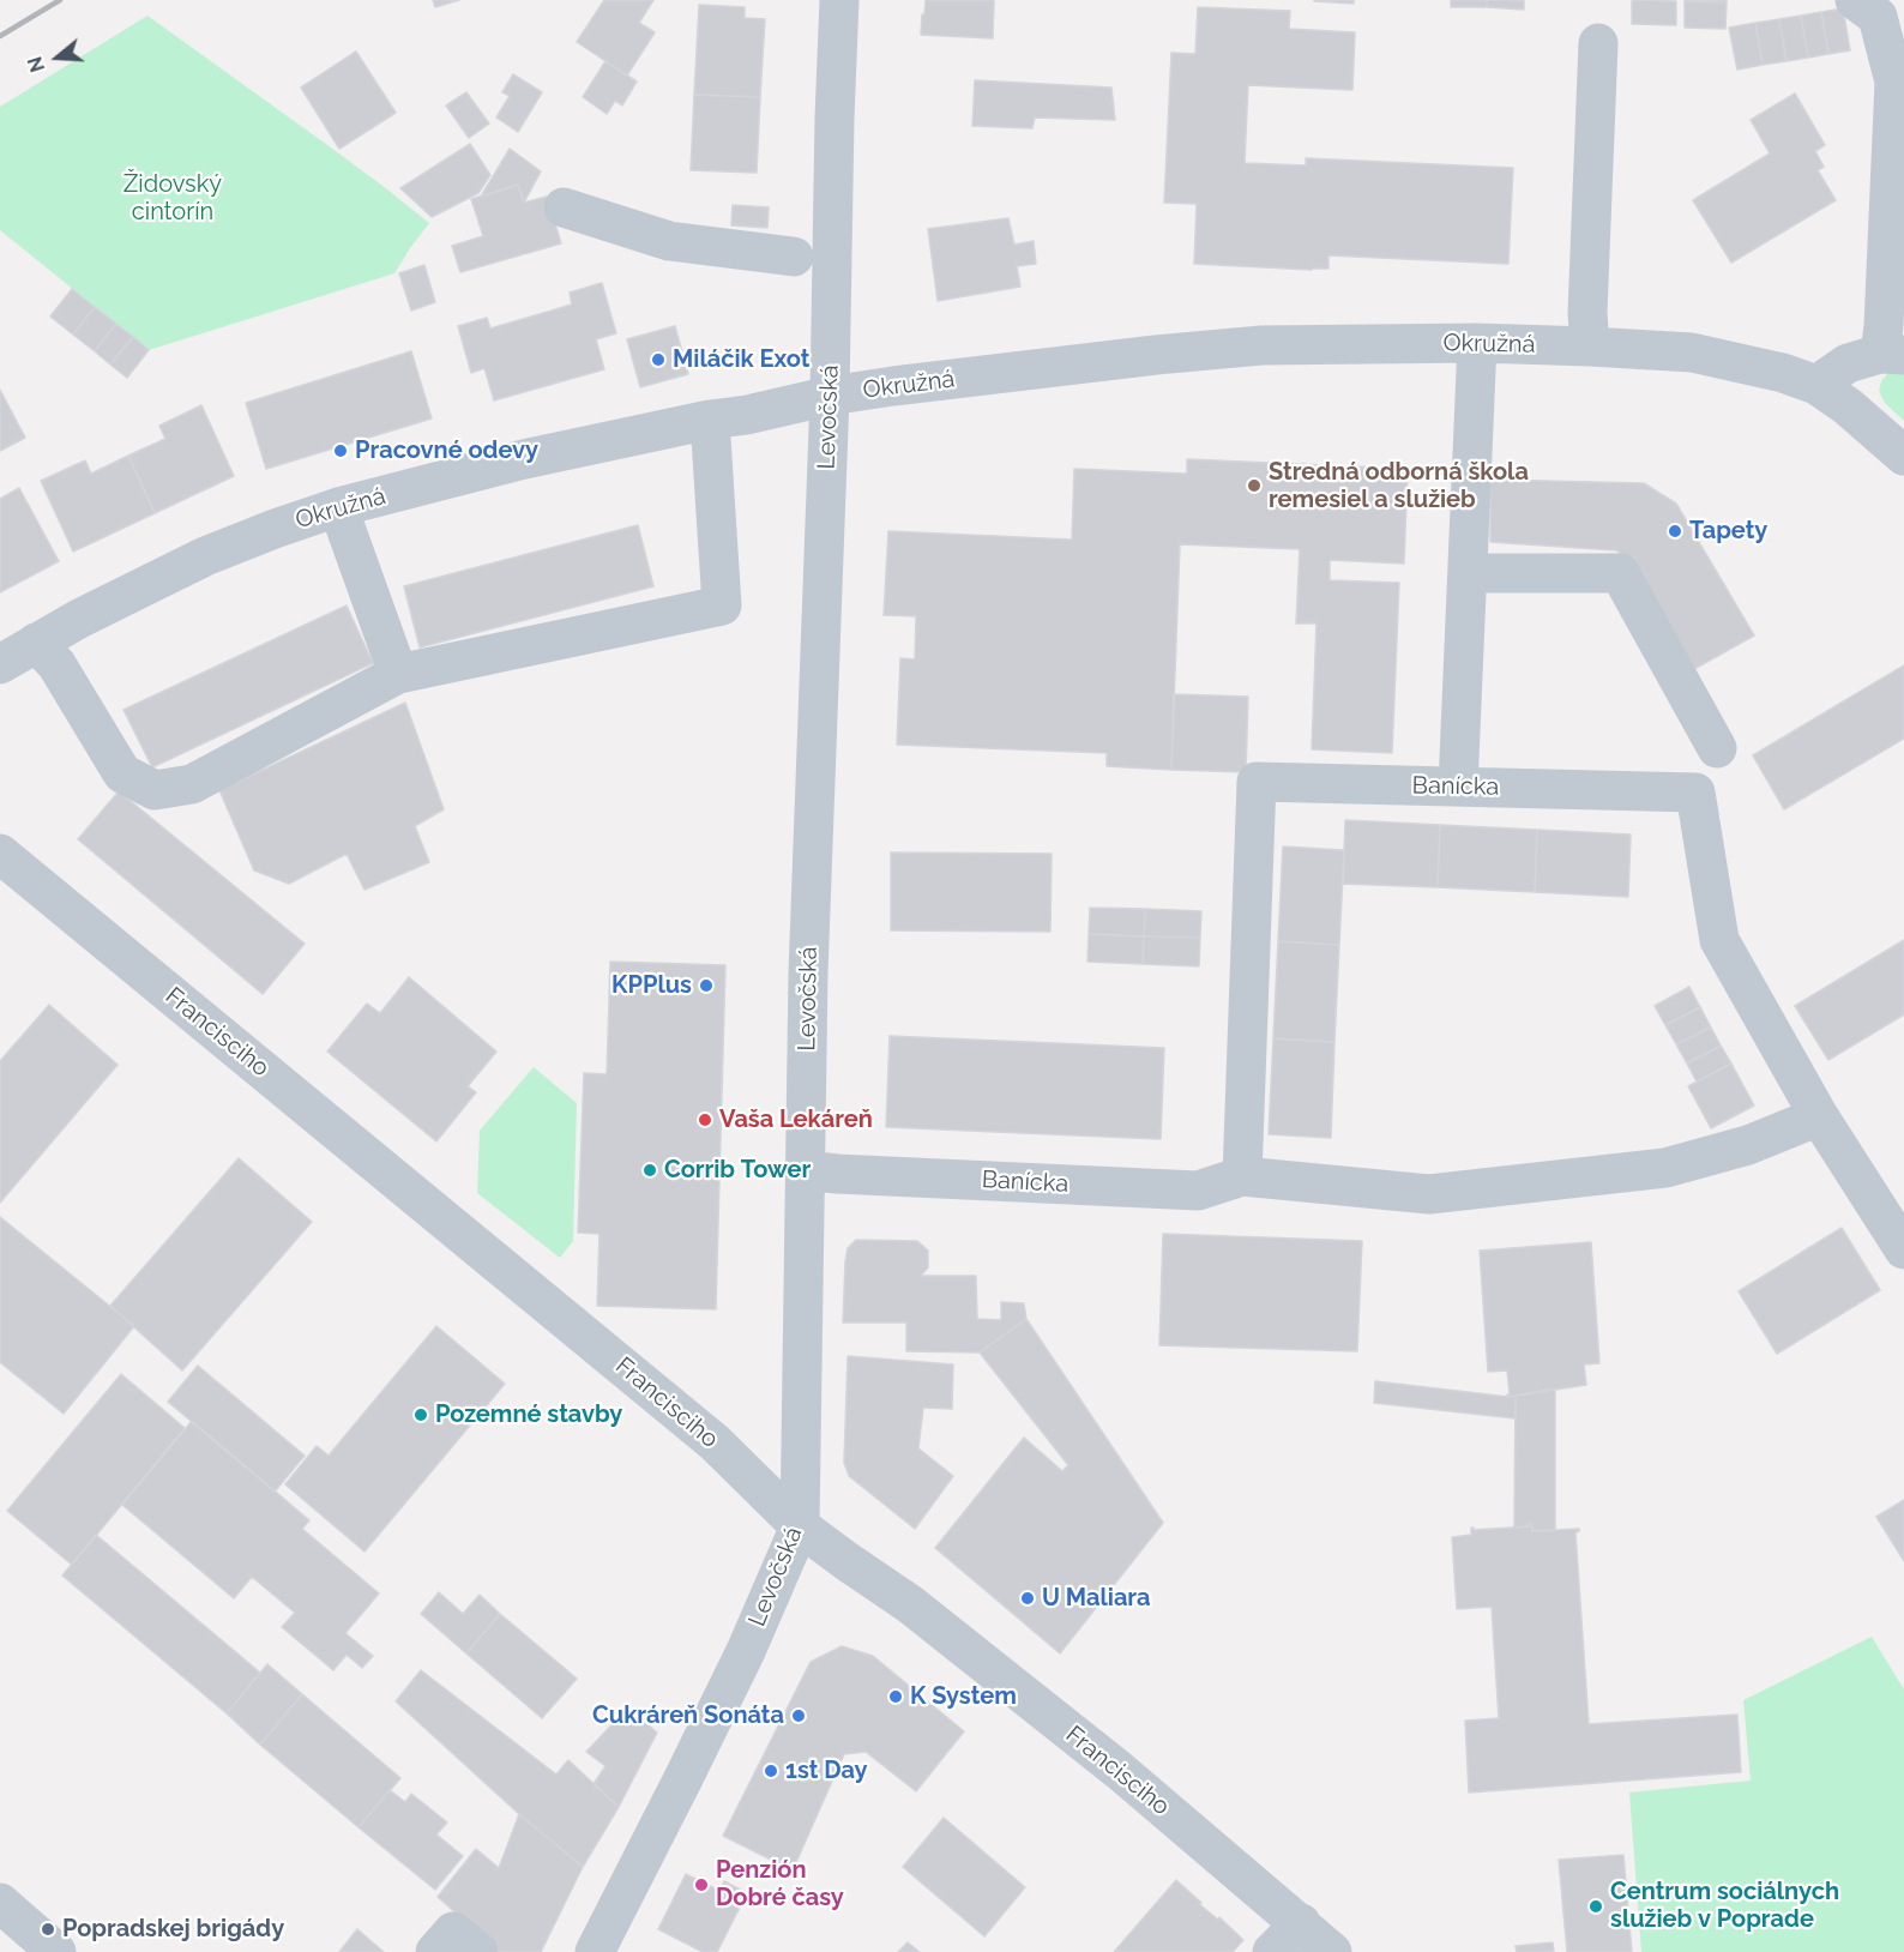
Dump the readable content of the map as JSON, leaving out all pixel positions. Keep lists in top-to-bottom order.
{
  "streets": {
    "street": [
      "Okružná",
      "Levočská",
      "Banícka",
      "Francisciho"
    ]
  },
  "crossings": [
    ["Okružná", "Levočská"],
    ["Levočská", "Banícka"],
    ["Levočská", "Francisciho"]
  ],
  "parks": ["Židovský cintorín"],
  "places": [
    "Miláčik Exot",
    "Pracovné odevy",
    "Stredná odborná škola remesiel a služieb",
    "Tapety",
    "KPPlus",
    "Vaša Lekáreň",
    "Corrib Tower",
    "Pozemné stavby",
    "U Maliara",
    "K System",
    "Cukráreň Sonáta",
    "1st Day",
    "Penzión Dobré časy",
    "Centrum sociálnych služieb v Poprade",
    "Popradskej brigády"
  ],
  "north": "left"
}
